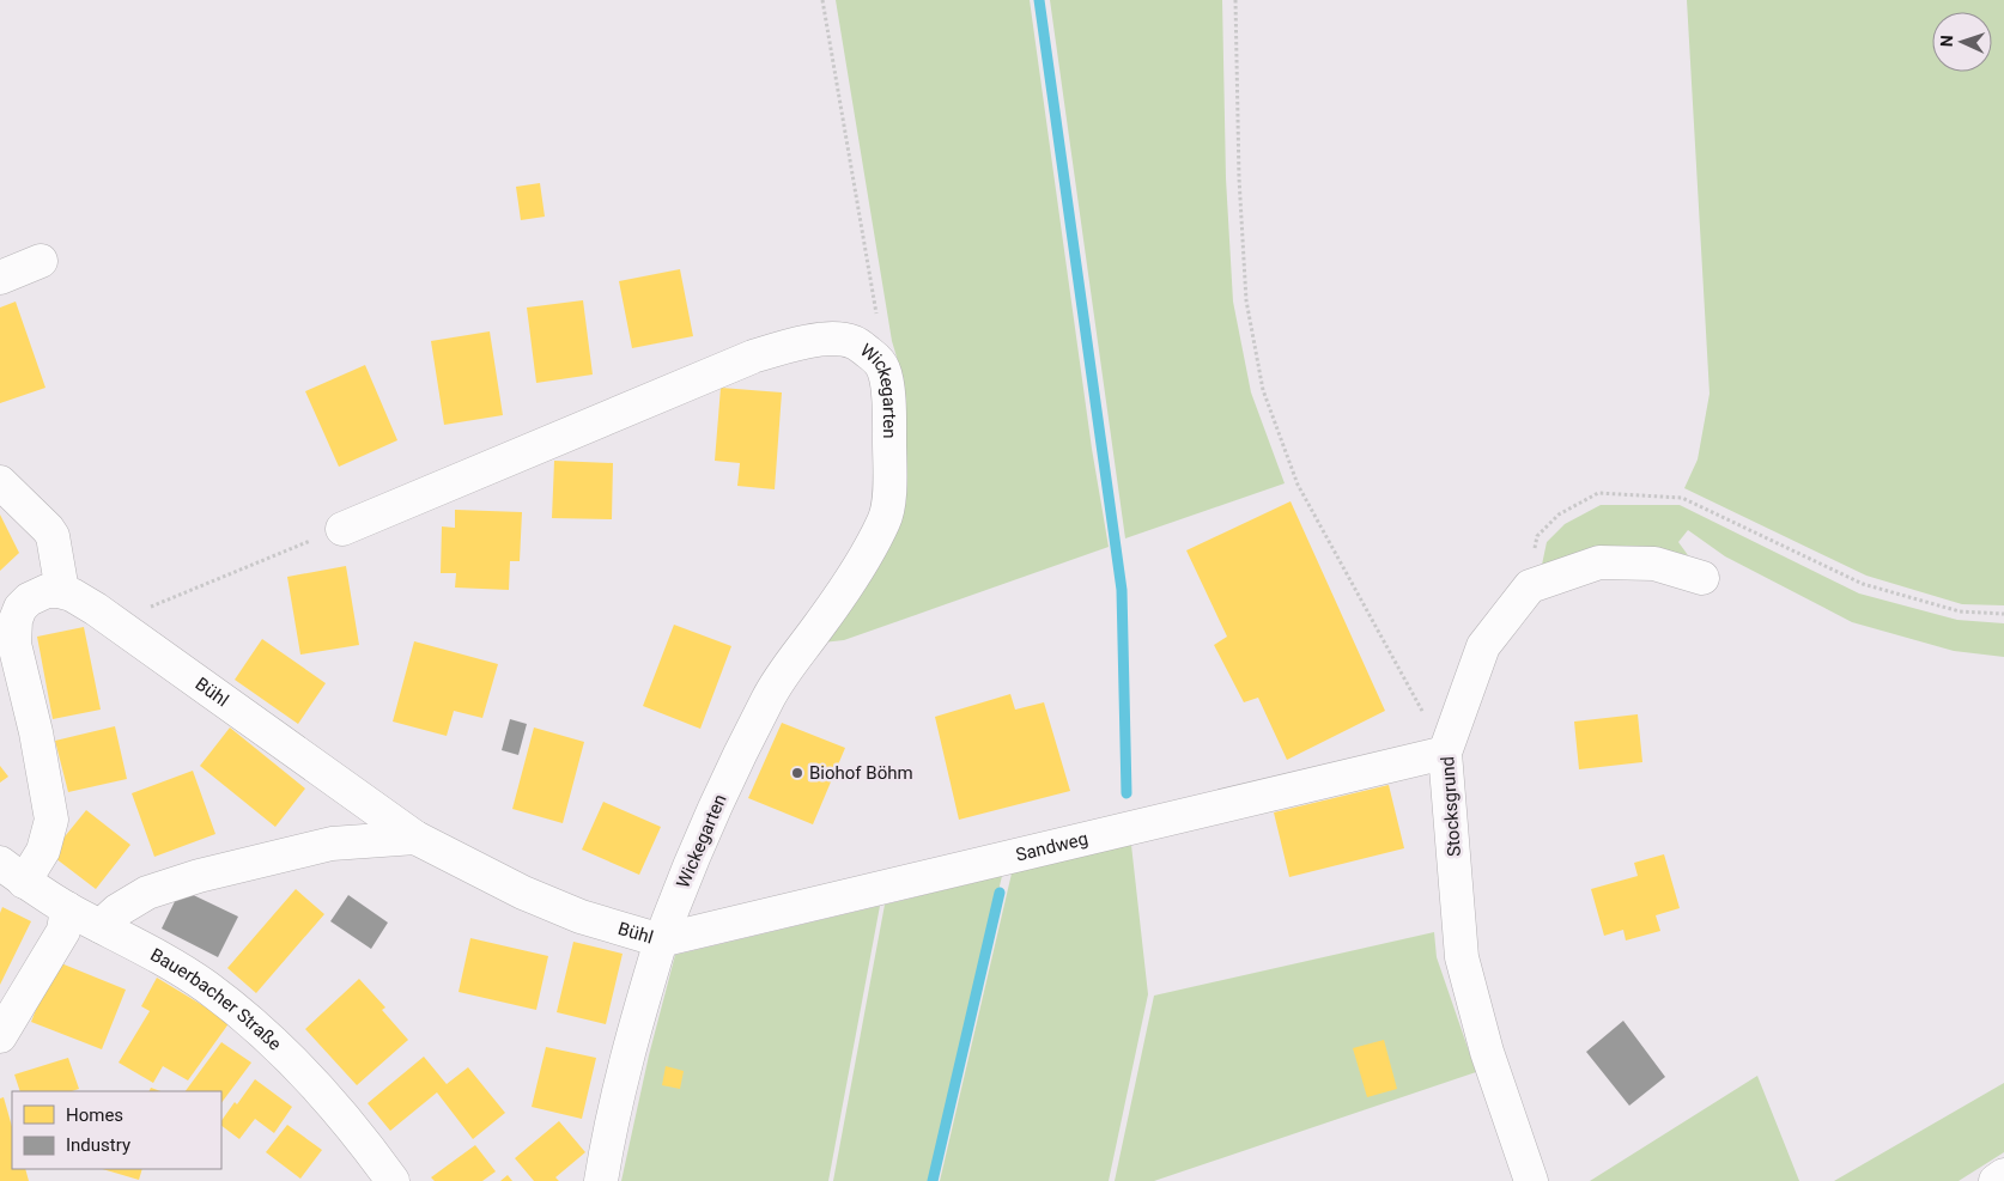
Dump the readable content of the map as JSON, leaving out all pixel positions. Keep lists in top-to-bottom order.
{
  "streets": {
    "street": [
      "Wickegarten",
      "Bühl",
      "Stocksgrund",
      "Sandweg",
      "Bauerbacher Straße"
    ]
  },
  "crossings": [
    ["Wickegarten", "Bühl"],
    ["Wickegarten", "Sandweg"],
    ["Bühl", "Sandweg"],
    ["Stocksgrund", "Sandweg"]
  ],
  "places": ["Biohof Böhm"],
  "legend": ["Homes", "Industry"],
  "north": "left"
}
